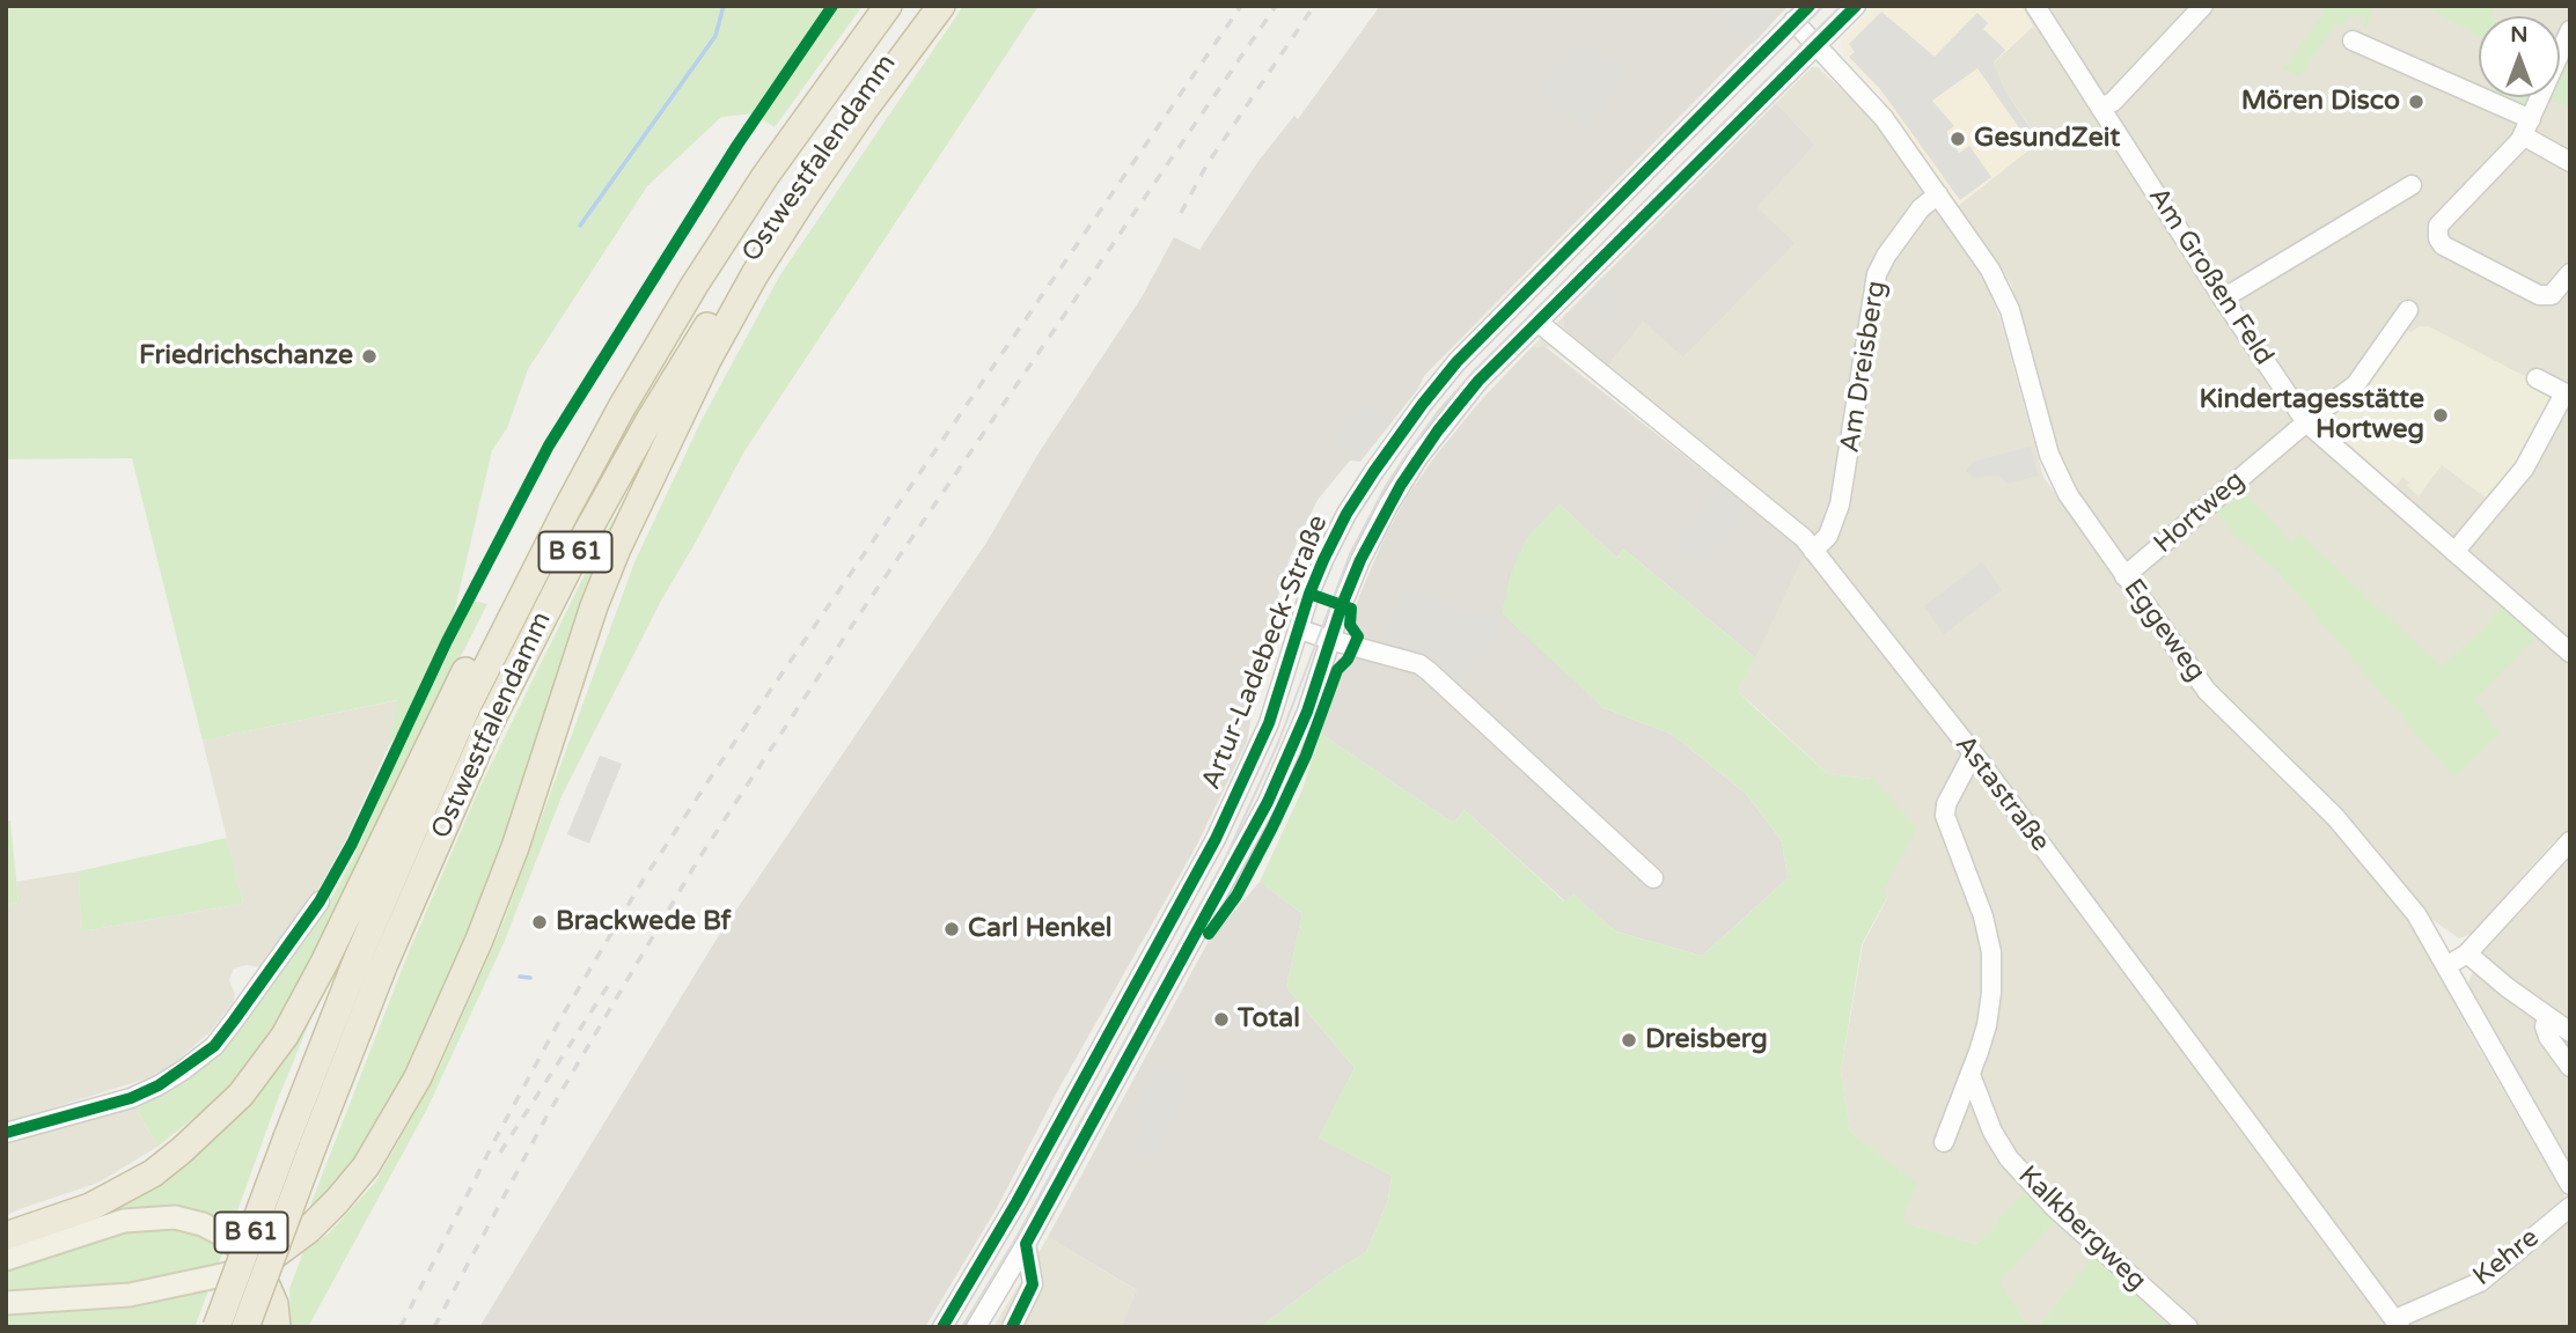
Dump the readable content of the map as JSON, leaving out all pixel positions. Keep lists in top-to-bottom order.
{
  "streets": {
    "highway": ["Ostwestfalendamm", "B 61"],
    "street": [
      "Am Großen Feld",
      "Am Dreisberg",
      "Hortweg",
      "Eggeweg",
      "Artur-Ladebeck-Straße",
      "Astastraße",
      "Kalkbergweg",
      "Kehre"
    ]
  },
  "crossings": [
    ["Am Großen Feld", "Hortweg"],
    ["Am Dreisberg", "Eggeweg"],
    ["Am Dreisberg", "Astastraße"],
    ["Hortweg", "Eggeweg"],
    ["Eggeweg", "Artur-Ladebeck-Straße"],
    ["Artur-Ladebeck-Straße", "Astastraße"],
    ["Astastraße", "Kehre"]
  ],
  "places": [
    "Mören Disco",
    "GesundZeit",
    "Friedrichschanze",
    "Kindertagesstätte Hortweg",
    "Brackwede Bf",
    "Carl Henkel",
    "Total",
    "Dreisberg"
  ],
  "north": "top"
}
